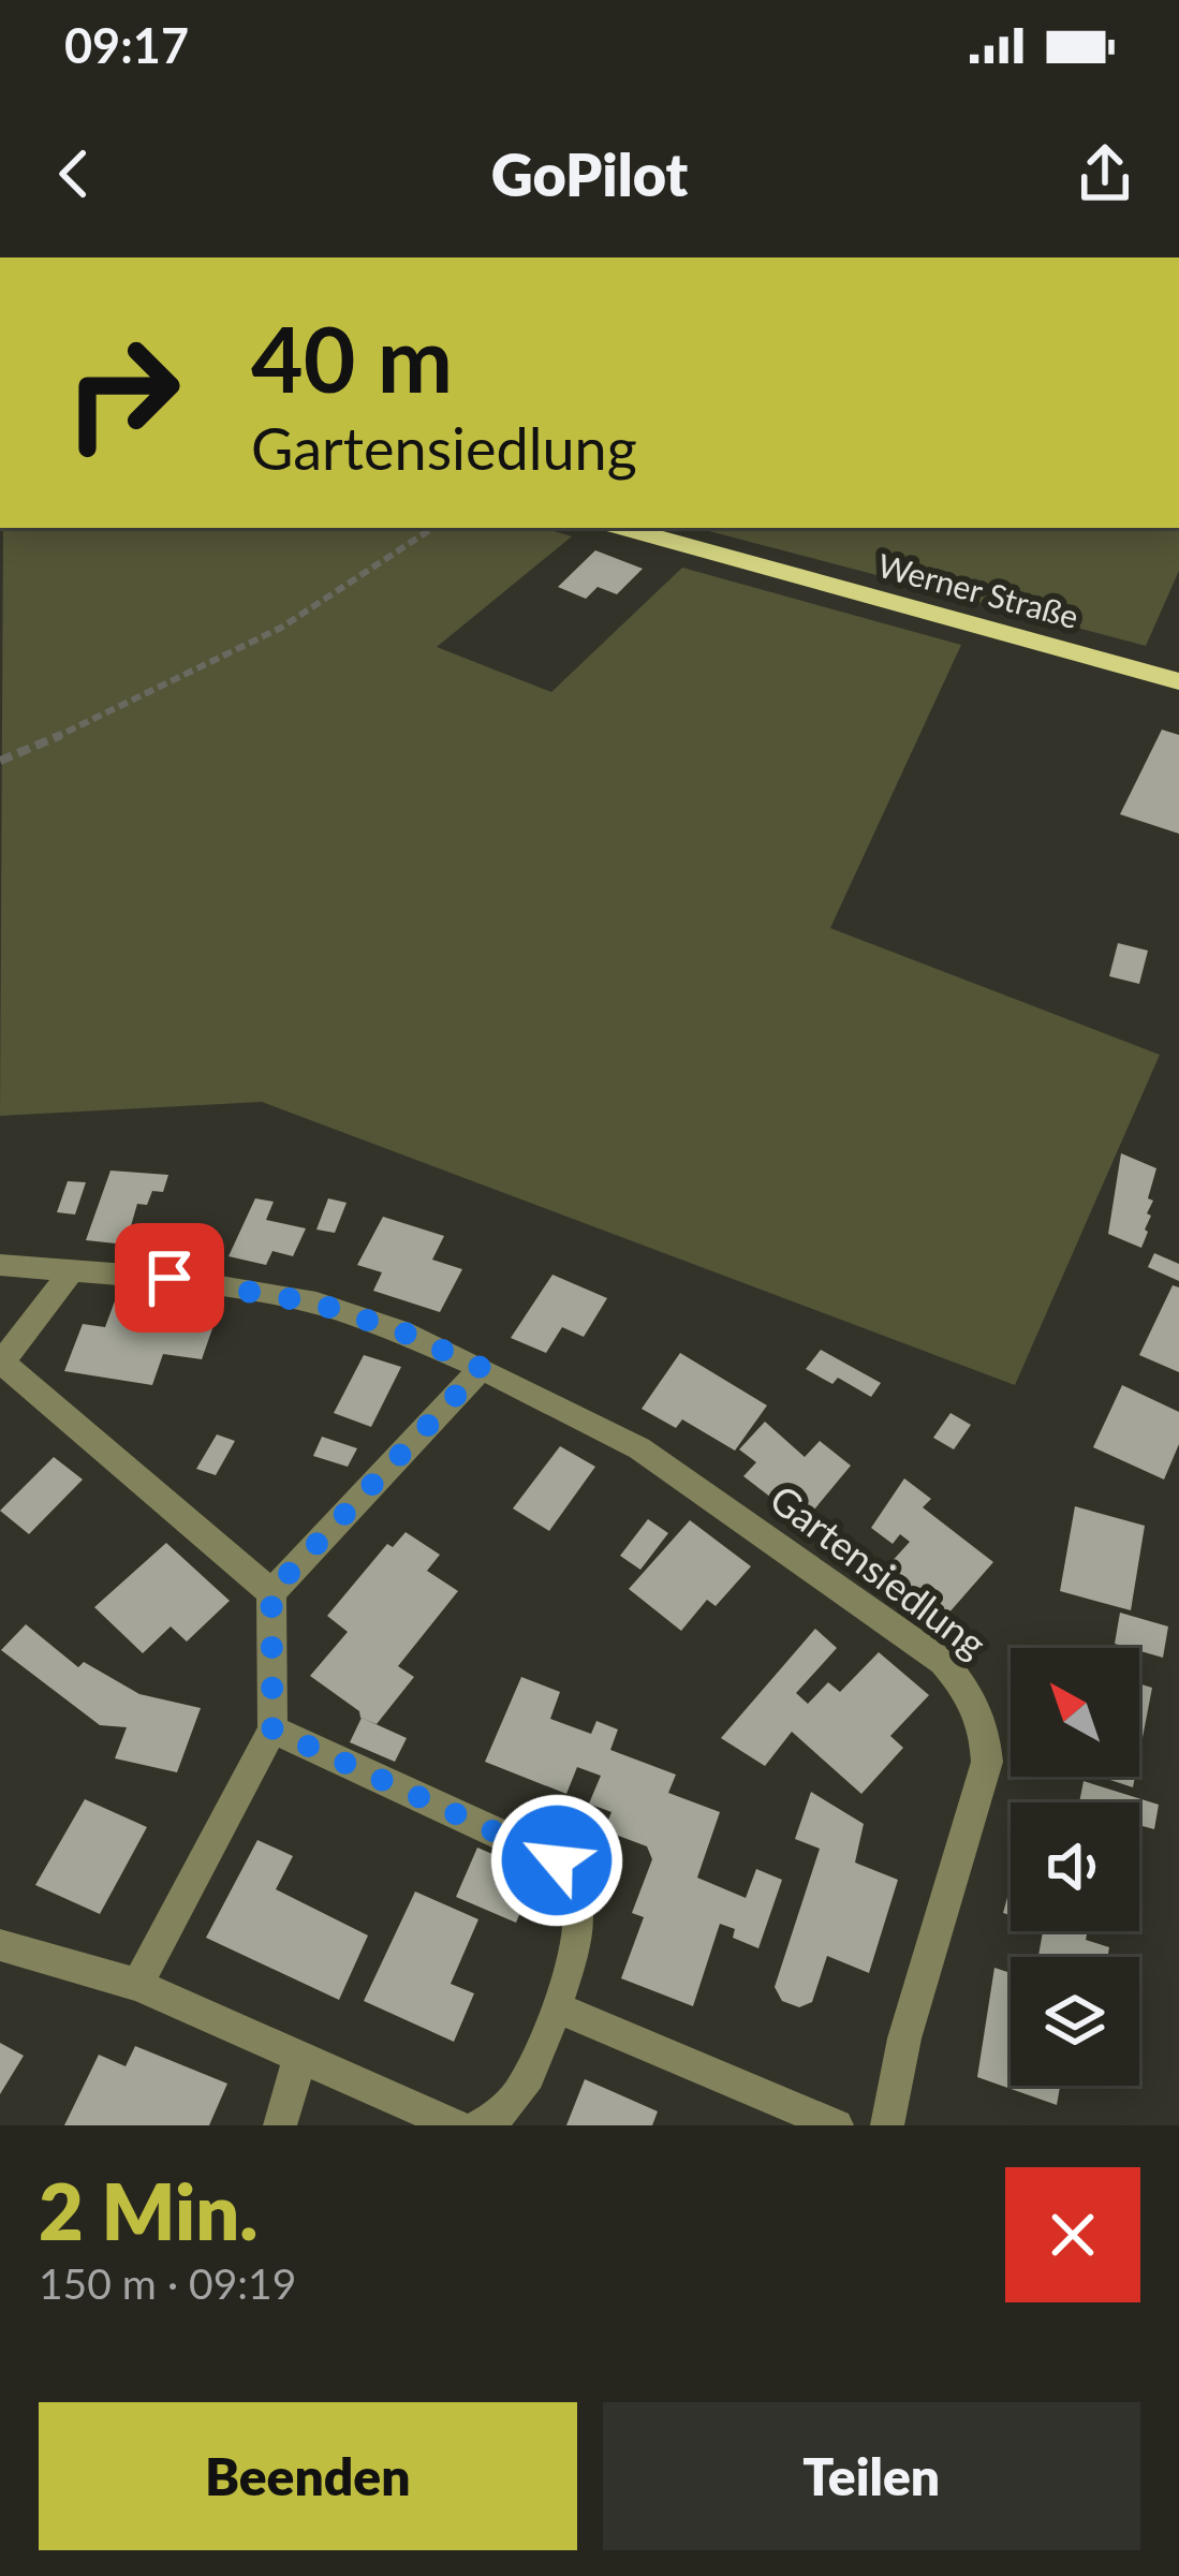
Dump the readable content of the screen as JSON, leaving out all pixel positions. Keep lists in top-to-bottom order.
{
  "streets": {
    "main road": ["Werner Straße"],
    "street": ["Gartensiedlung"]
  },
  "north": "top left",
  "page": {
    "status": "09:17",
    "header": "GoPilot",
    "turn": ["40 m", "Gartensiedlung"],
    "heading": ["2 Min.", "150 m · 09:19"],
    "buttons": ["Beenden", "Teilen"]
  }
}
